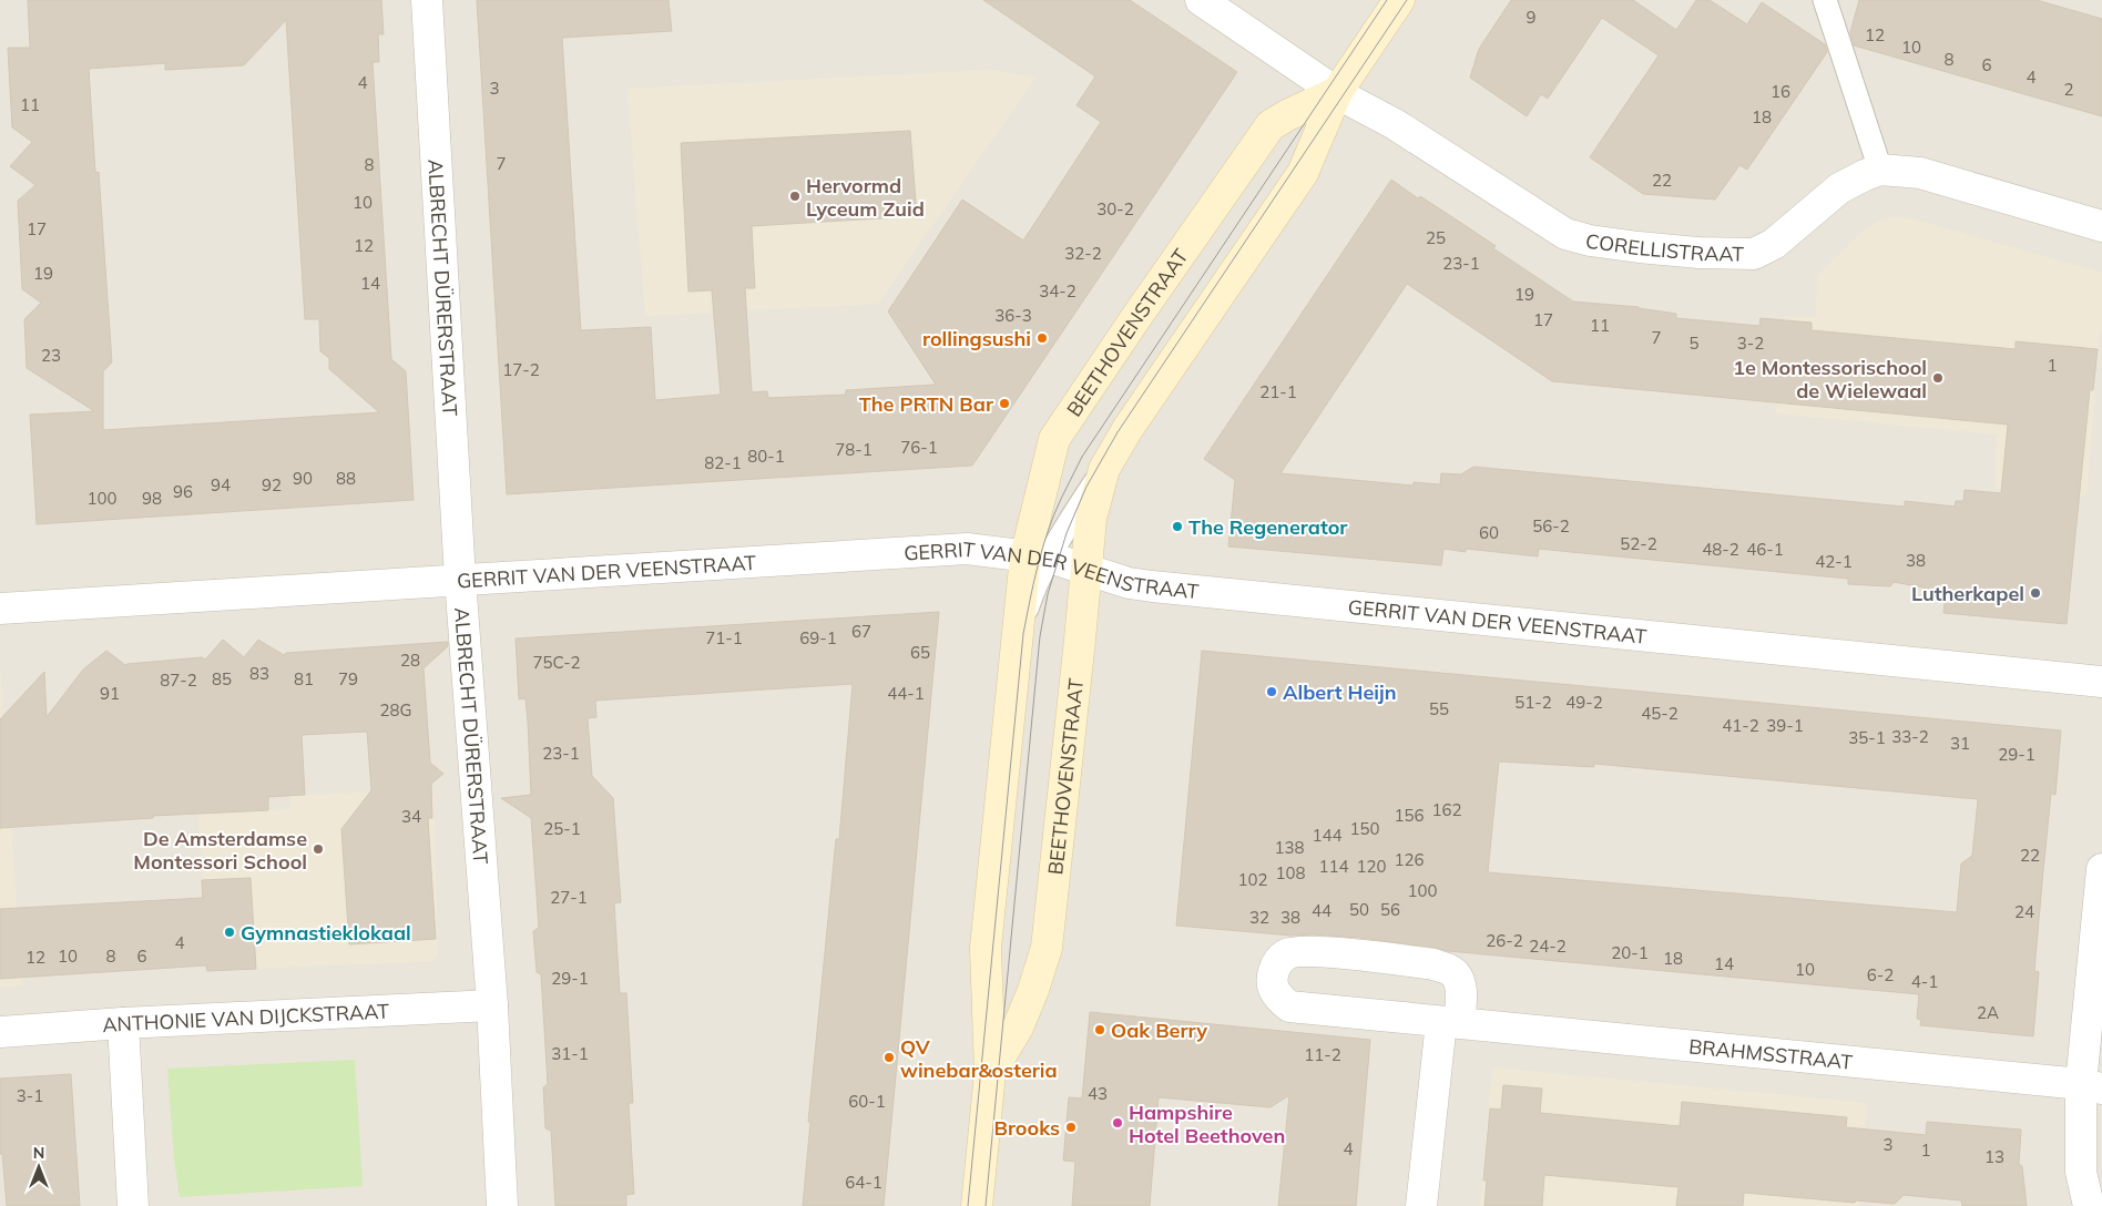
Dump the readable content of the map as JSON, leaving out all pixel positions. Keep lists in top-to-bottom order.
{
  "streets": {
    "street": [
      "CORELLISTRAAT",
      "ALBRECHT DÜRERSTRAAT",
      "BEETHOVENSTRAAT",
      "GERRIT VAN DER VEENSTRAAT",
      "ANTHONIE VAN DIJCKSTRAAT",
      "BRAHMSSTRAAT"
    ]
  },
  "crossings": [
    ["CORELLISTRAAT", "BEETHOVENSTRAAT"],
    ["ALBRECHT DÜRERSTRAAT", "GERRIT VAN DER VEENSTRAAT"],
    ["ALBRECHT DÜRERSTRAAT", "ANTHONIE VAN DIJCKSTRAAT"],
    ["BEETHOVENSTRAAT", "GERRIT VAN DER VEENSTRAAT"]
  ],
  "places": [
    "Hervormd Lyceum Zuid",
    "rollingsushi",
    "1e Montessorischool de Wielewaal",
    "The PRTN Bar",
    "The Regenerator",
    "Lutherkapel",
    "Albert Heijn",
    "De Amsterdamse Montessori School",
    "Gymnastieklokaal",
    "Oak Berry",
    "QV winebar&osteria",
    "Hampshire Hotel Beethoven",
    "Brooks"
  ],
  "house_numbers": [
    "9",
    "12",
    "10",
    "8",
    "6",
    "4",
    "4",
    "3",
    "2",
    "16",
    "11",
    "18",
    "7",
    "8",
    "22",
    "10",
    "30-2",
    "17",
    "25",
    "12",
    "32-2",
    "23-1",
    "19",
    "14",
    "34-2",
    "19",
    "36-3",
    "17",
    "11",
    "7",
    "5",
    "3-2",
    "23",
    "1",
    "17-2",
    "21-1",
    "76-1",
    "78-1",
    "80-1",
    "82-1",
    "90",
    "88",
    "94",
    "92",
    "96",
    "100",
    "98",
    "56-2",
    "60",
    "52-2",
    "48-2",
    "46-1",
    "38",
    "42-1",
    "67",
    "71-1",
    "69-1",
    "65",
    "28",
    "75C-2",
    "83",
    "85",
    "81",
    "79",
    "87-2",
    "91",
    "44-1",
    "51-2",
    "49-2",
    "55",
    "28G",
    "45-2",
    "41-2",
    "39-1",
    "33-2",
    "35-1",
    "31",
    "23-1",
    "29-1",
    "162",
    "156",
    "34",
    "25-1",
    "150",
    "144",
    "138",
    "22",
    "126",
    "114",
    "120",
    "108",
    "102",
    "100",
    "27-1",
    "50",
    "56",
    "44",
    "24",
    "32",
    "38",
    "26-2",
    "4",
    "24-2",
    "20-1",
    "10",
    "8",
    "6",
    "12",
    "18",
    "14",
    "10",
    "6-2",
    "29-1",
    "4-1",
    "2A",
    "31-1",
    "11-2",
    "43",
    "3-1",
    "60-1",
    "3",
    "4",
    "1",
    "13",
    "64-1"
  ],
  "north": "top"
}
